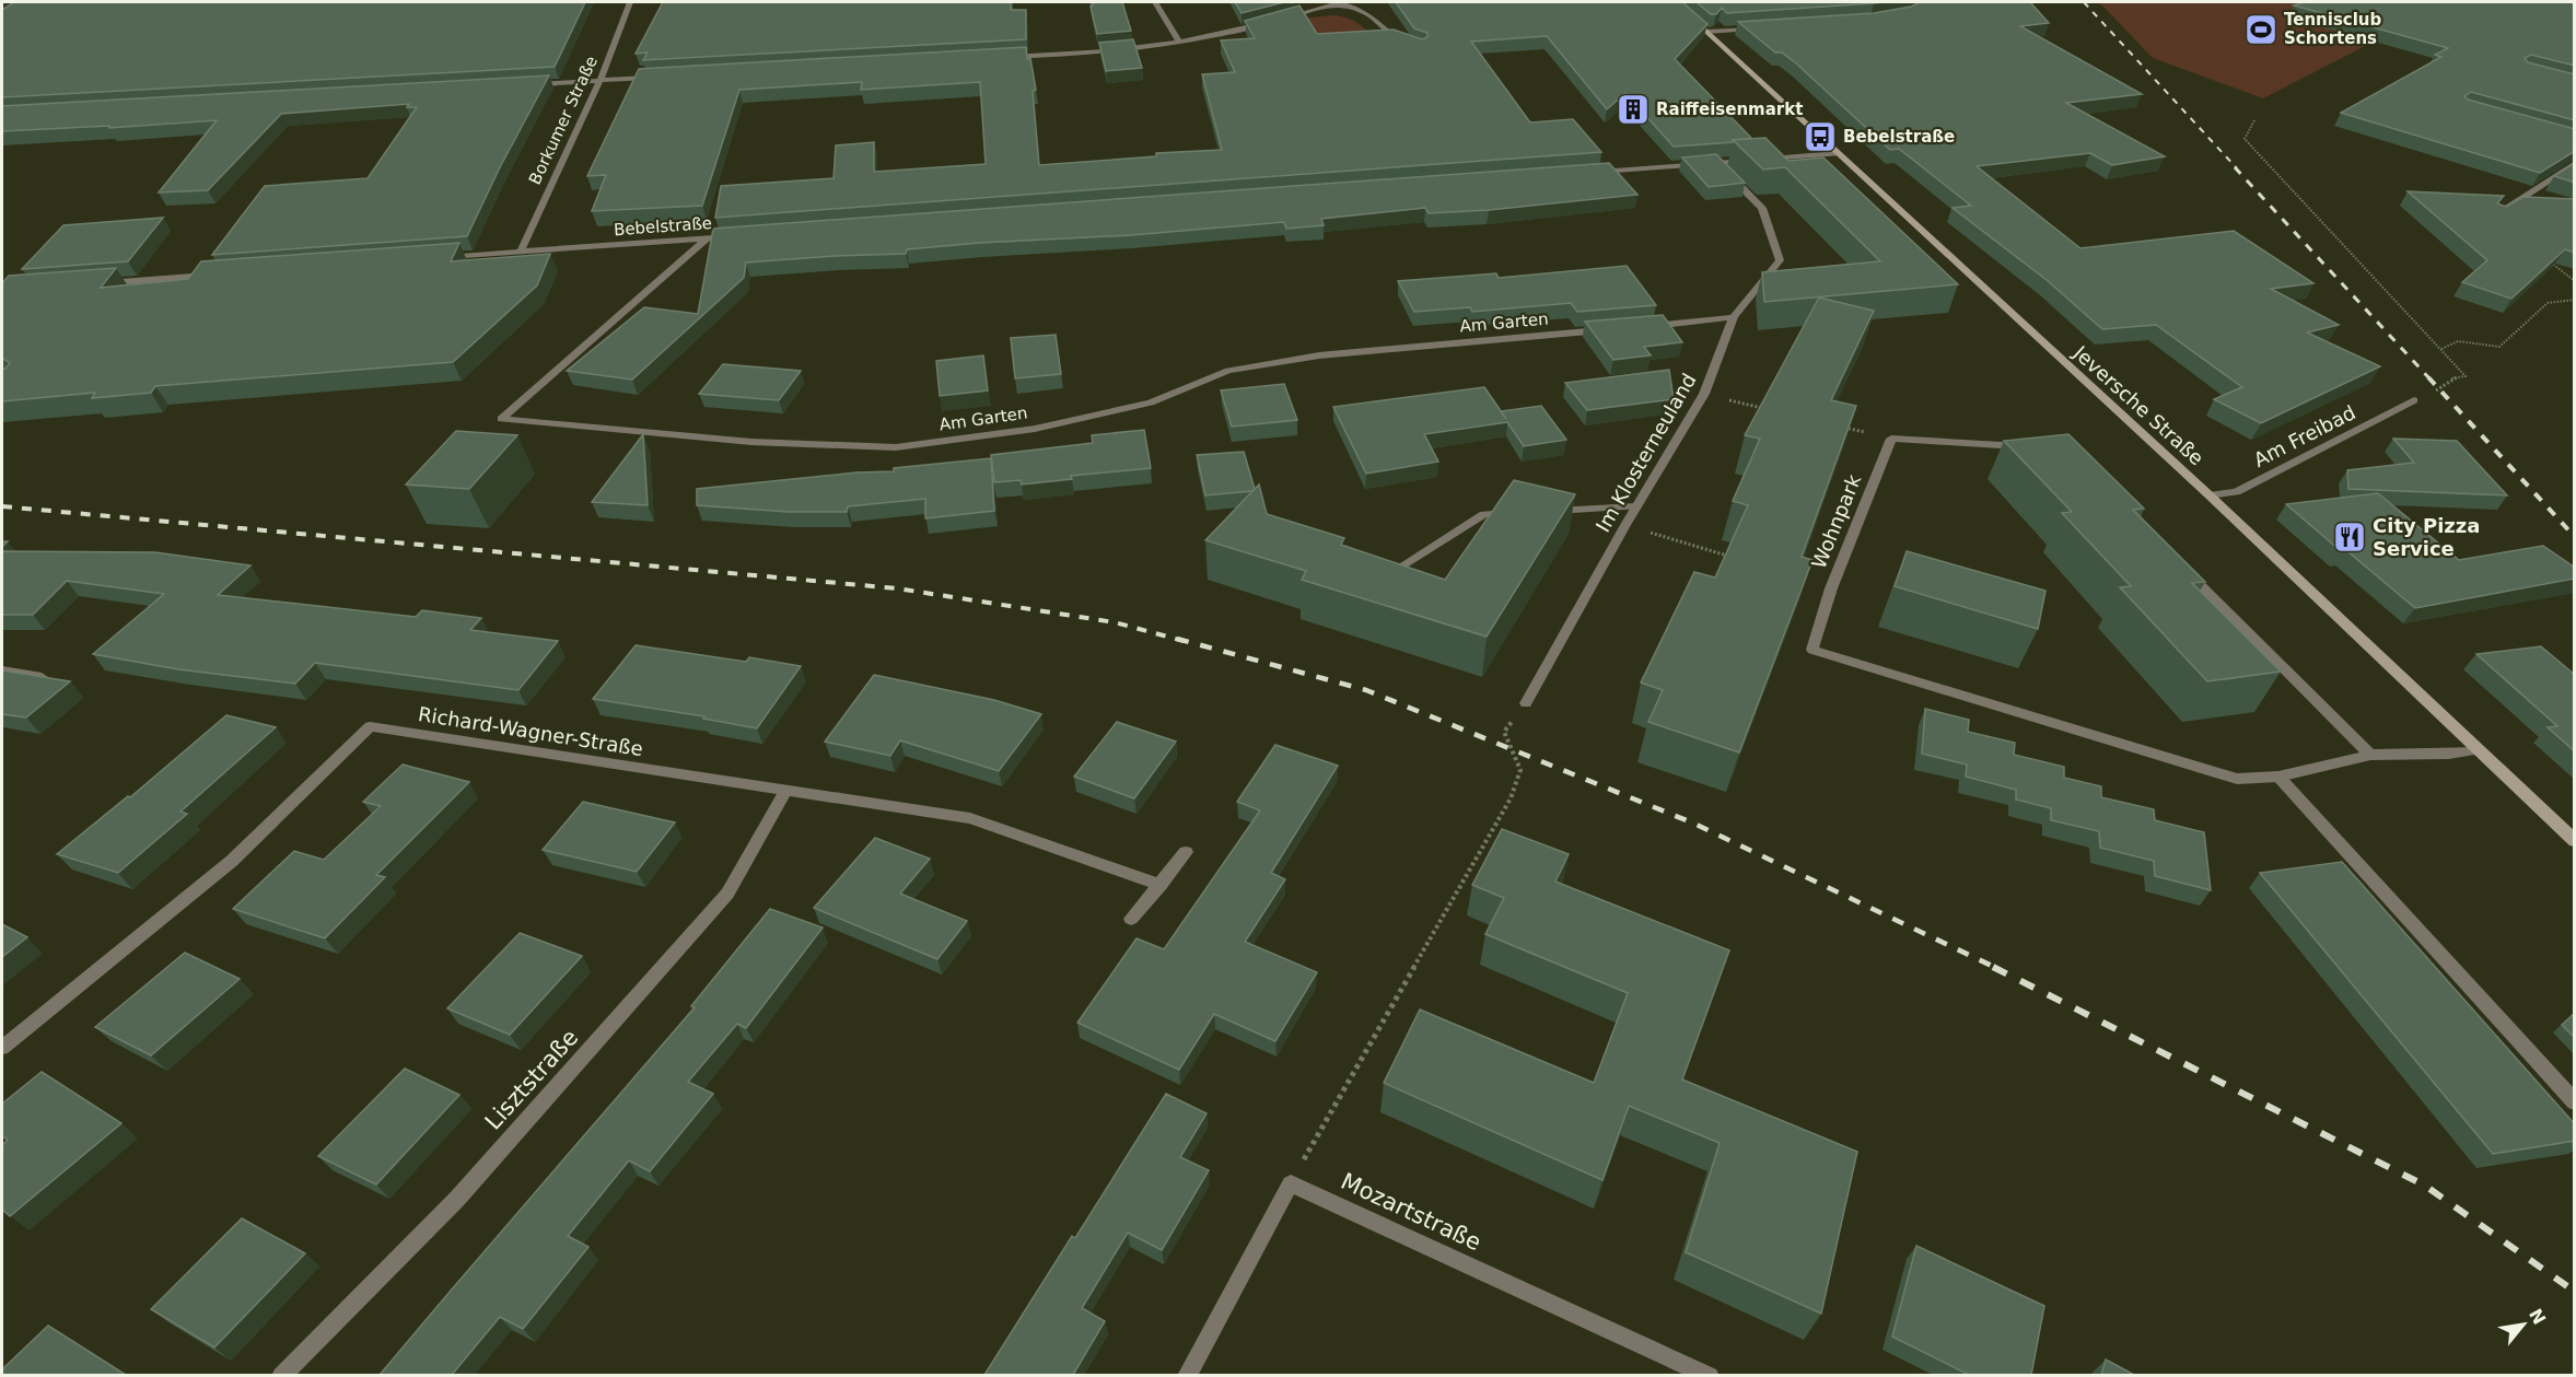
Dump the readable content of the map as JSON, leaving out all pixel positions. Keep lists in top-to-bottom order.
{
  "streets": {
    "street": [
      "Borkumer Straße",
      "Bebelstraße",
      "Am Garten",
      "Jeversche Straße",
      "Am Freibad",
      "Im Klosterneuland",
      "Wohnpark",
      "Richard-Wagner-Straße",
      "Lisztstraße",
      "Mozartstraße"
    ]
  },
  "crossings": [
    ["Borkumer Straße", "Bebelstraße"],
    ["Bebelstraße", "Am Garten"],
    ["Jeversche Straße", "Am Freibad"],
    ["Jeversche Straße", "Wohnpark"],
    ["Richard-Wagner-Straße", "Lisztstraße"]
  ],
  "places": {
    "sports": ["Tennisclub Schortens"],
    "building": ["Raiffeisenmarkt"],
    "bus stop": ["Bebelstraße"],
    "restaurant": ["City Pizza Service"]
  },
  "north": "top right"
}
